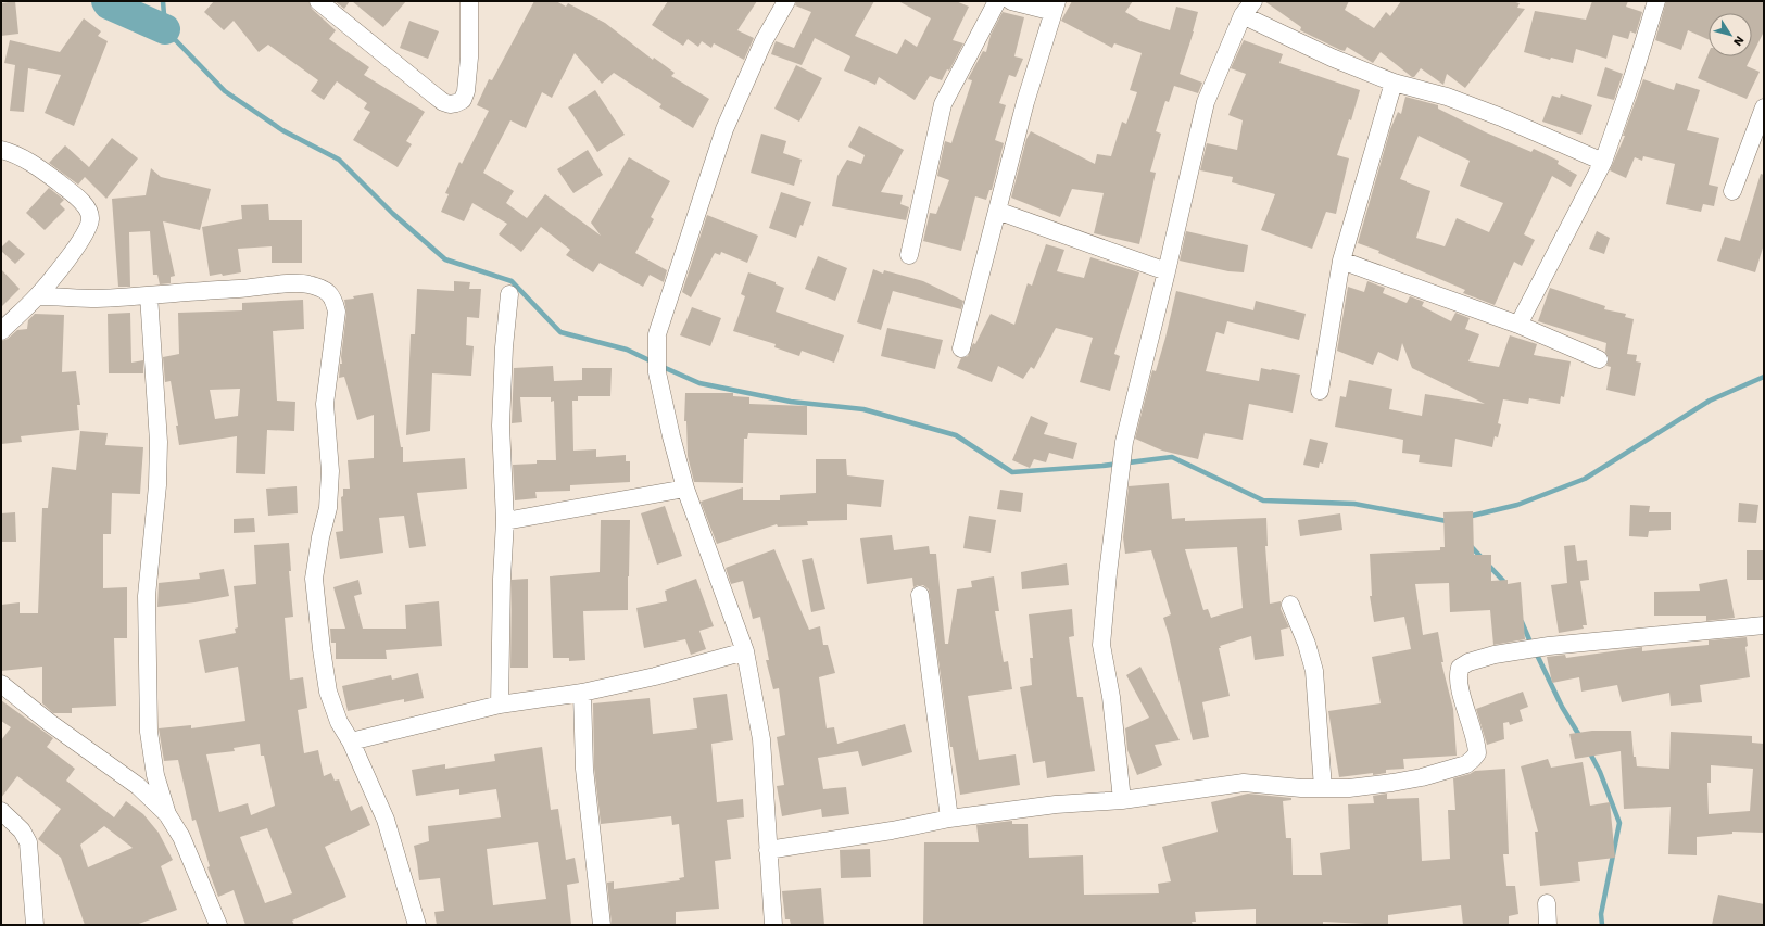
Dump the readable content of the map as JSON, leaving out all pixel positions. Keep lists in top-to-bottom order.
{
  "north": "bottom right"
}
